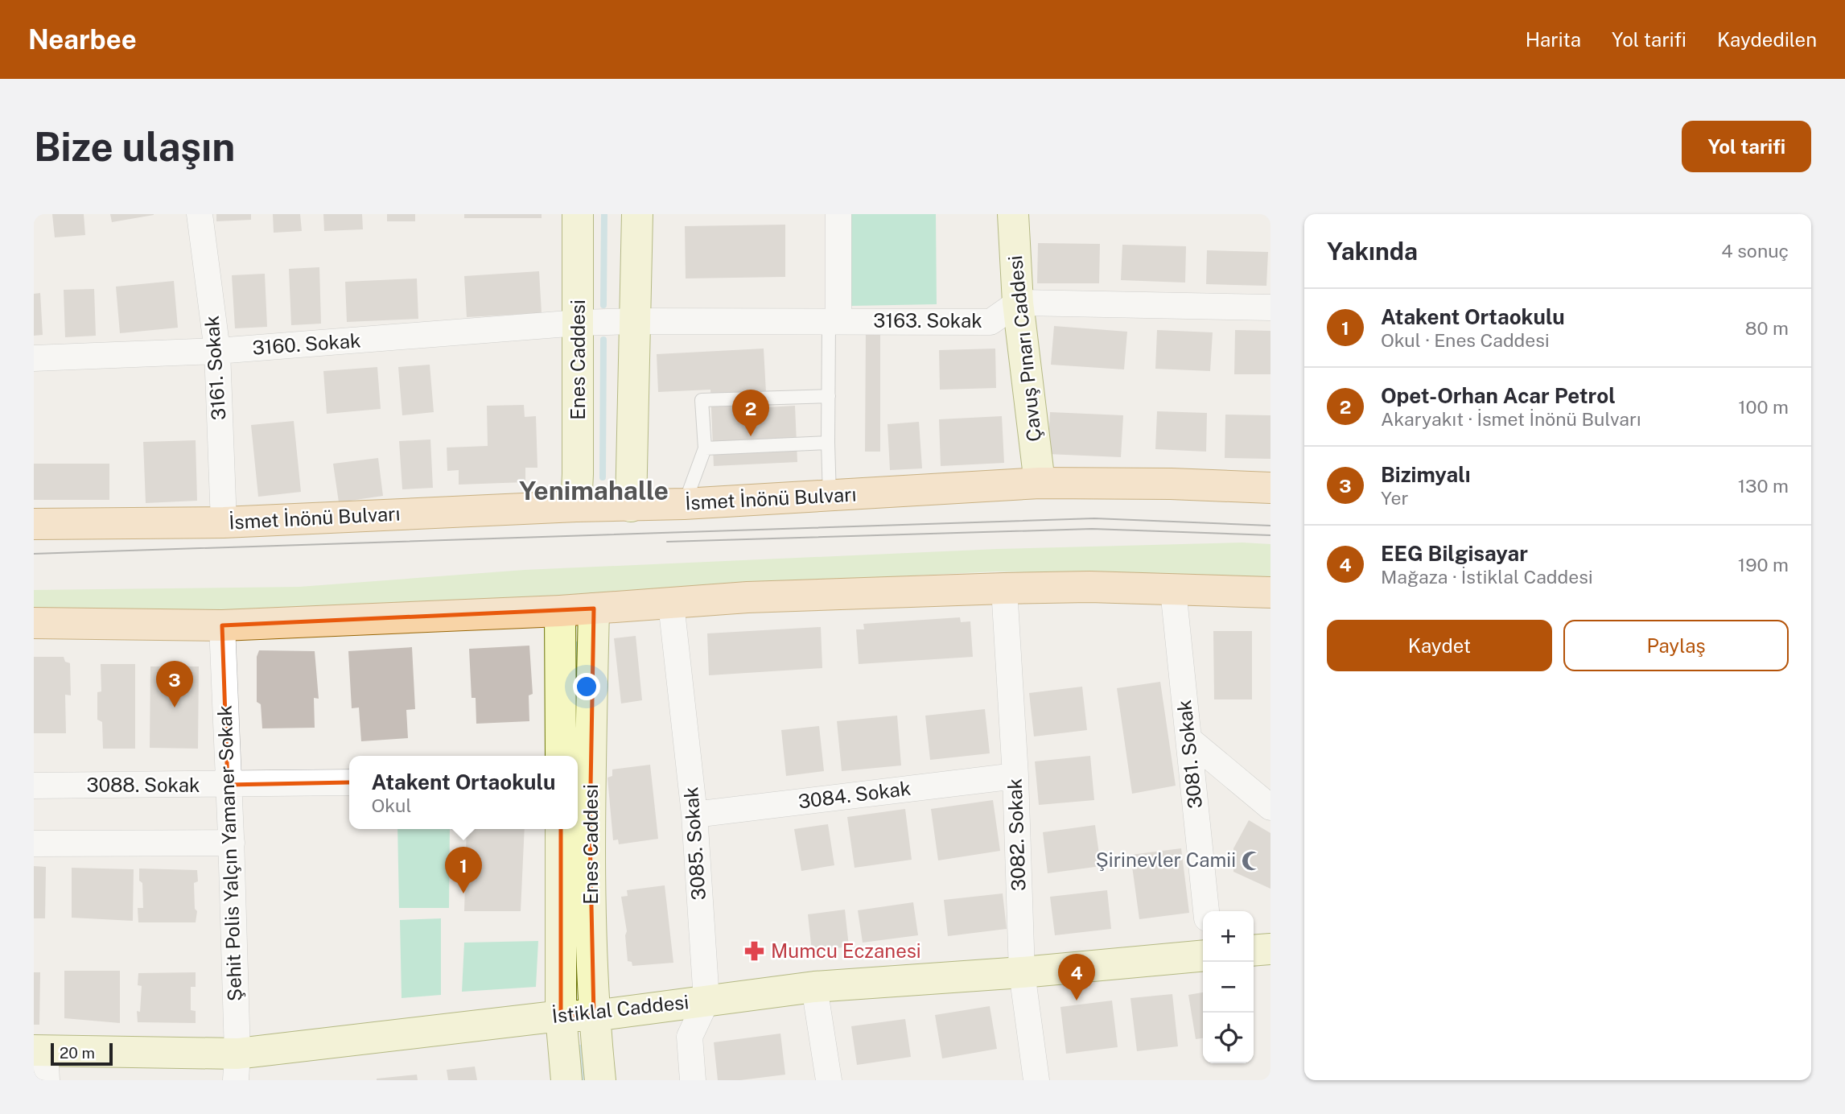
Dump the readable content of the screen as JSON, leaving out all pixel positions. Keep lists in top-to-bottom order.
{
  "streets": {
    "main road": ["İsmet İnönü Bulvarı"],
    "street": [
      "3163. Sokak",
      "3160. Sokak",
      "Çavuş Pınarı Caddesi",
      "Enes Caddesi",
      "3161. Sokak",
      "3081. Sokak",
      "3088. Sokak",
      "3084. Sokak",
      "3082. Sokak",
      "3085. Sokak",
      "Şehit Polis Yalçın Yamaner Sokak",
      "İstiklal Caddesi"
    ]
  },
  "crossings": [
    ["3163. Sokak", "3160. Sokak"],
    ["3163. Sokak", "Çavuş Pınarı Caddesi"],
    ["3163. Sokak", "Enes Caddesi"],
    ["3160. Sokak", "Enes Caddesi"],
    ["3160. Sokak", "3161. Sokak"],
    ["Çavuş Pınarı Caddesi", "İsmet İnönü Bulvarı"],
    ["Enes Caddesi", "İsmet İnönü Bulvarı"],
    ["Enes Caddesi", "İstiklal Caddesi"],
    ["3161. Sokak", "İsmet İnönü Bulvarı"],
    ["3088. Sokak", "Şehit Polis Yalçın Yamaner Sokak"],
    ["3084. Sokak", "3082. Sokak"],
    ["3084. Sokak", "3085. Sokak"],
    ["3082. Sokak", "İstiklal Caddesi"],
    ["3085. Sokak", "İstiklal Caddesi"],
    ["Şehit Polis Yalçın Yamaner Sokak", "İstiklal Caddesi"]
  ],
  "districts": ["Yenimahalle"],
  "places": {
    "mosque": ["Şirinevler Camii"],
    "pharmacy": ["Mumcu Eczanesi"]
  },
  "scale_bar": "20 m",
  "page": {
    "header": "Nearbee",
    "nav": ["Harita", "Yol tarifi", "Kaydedilen"],
    "buttons": [
      "Yol tarifi",
      ["Kaydet", "Paylaş"]
    ],
    "title": "Bize ulaşın",
    "heading": ["Yakında", "4 sonuç"],
    "list": [
      {
        "mark": "1",
        "name": "Atakent Ortaokulu",
        "note": "Okul · Enes Caddesi",
        "value": "80 m"
      },
      {
        "mark": "2",
        "name": "Opet-Orhan Acar Petrol",
        "note": "Akaryakıt · İsmet İnönü Bulvarı",
        "value": "100 m"
      },
      {
        "mark": "3",
        "name": "Bizimyalı",
        "note": "Yer",
        "value": "130 m"
      },
      {
        "mark": "4",
        "name": "EEG Bilgisayar",
        "note": "Mağaza · İstiklal Caddesi",
        "value": "190 m"
      }
    ],
    "pins": [
      "2",
      "3",
      "1",
      "4"
    ],
    "popup": ["Atakent Ortaokulu", "Okul"],
    "map_buttons": ["+", "−"],
    "scale": "20 m"
  }
}
